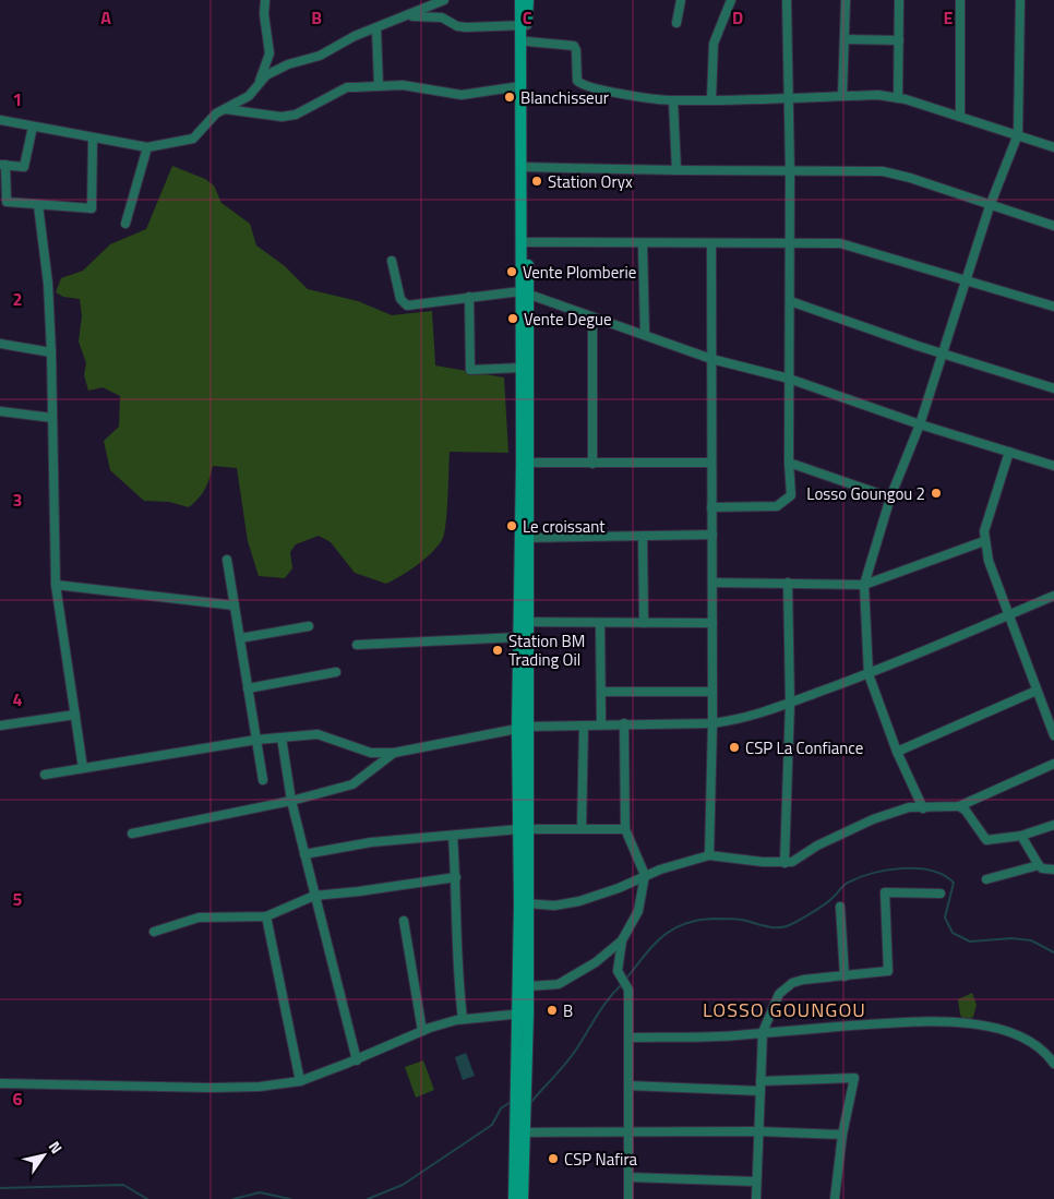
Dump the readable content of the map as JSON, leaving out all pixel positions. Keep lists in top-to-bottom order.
{
  "districts": ["LOSSO GOUNGOU"],
  "places": [
    "Blanchisseur",
    "Station Oryx",
    "Vente Plomberie",
    "Vente Degue",
    "Losso Goungou 2",
    "Le croissant",
    "Station BM Trading Oil",
    "CSP La Confiance",
    "B",
    "CSP Nafira"
  ],
  "north": "top right",
  "grid": {
    "columns": [
      "A",
      "B",
      "C",
      "D",
      "E"
    ],
    "rows": [
      "1",
      "2",
      "3",
      "4",
      "5",
      "6"
    ]
  }
}
